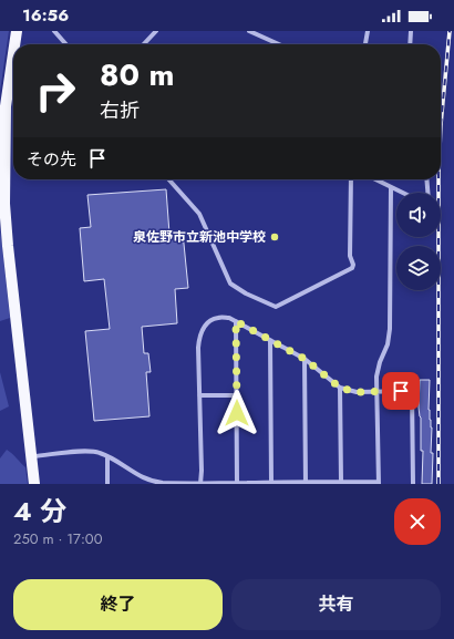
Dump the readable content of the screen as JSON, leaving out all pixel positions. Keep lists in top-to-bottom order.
{
  "places": ["泉佐野市立新池中学校"],
  "page": {
    "status": "16:56",
    "turn": ["80 m", "右折"],
    "then": "その先",
    "heading": ["4 分", "250 m · 17:00"],
    "buttons": ["終了", "共有"]
  }
}
